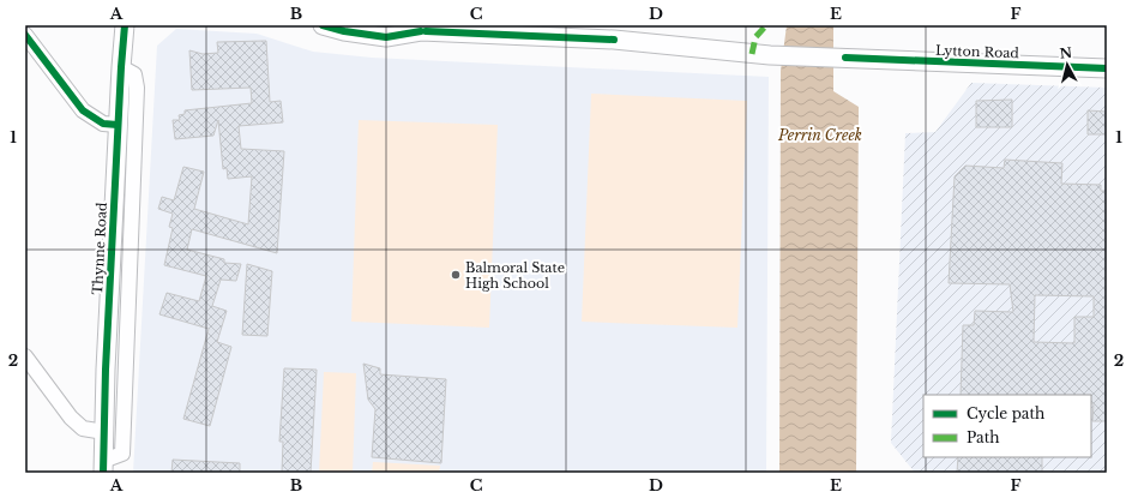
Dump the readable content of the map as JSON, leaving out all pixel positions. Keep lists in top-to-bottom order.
{
  "streets": {
    "main road": ["Lytton Road", "Thynne Road"]
  },
  "water": ["Perrin Creek"],
  "places": ["Balmoral State High School"],
  "legend": ["Cycle path", "Path"],
  "north": "top",
  "grid": {
    "columns": [
      "A",
      "B",
      "C",
      "D",
      "E",
      "F"
    ],
    "rows": ["1", "2"]
  }
}
